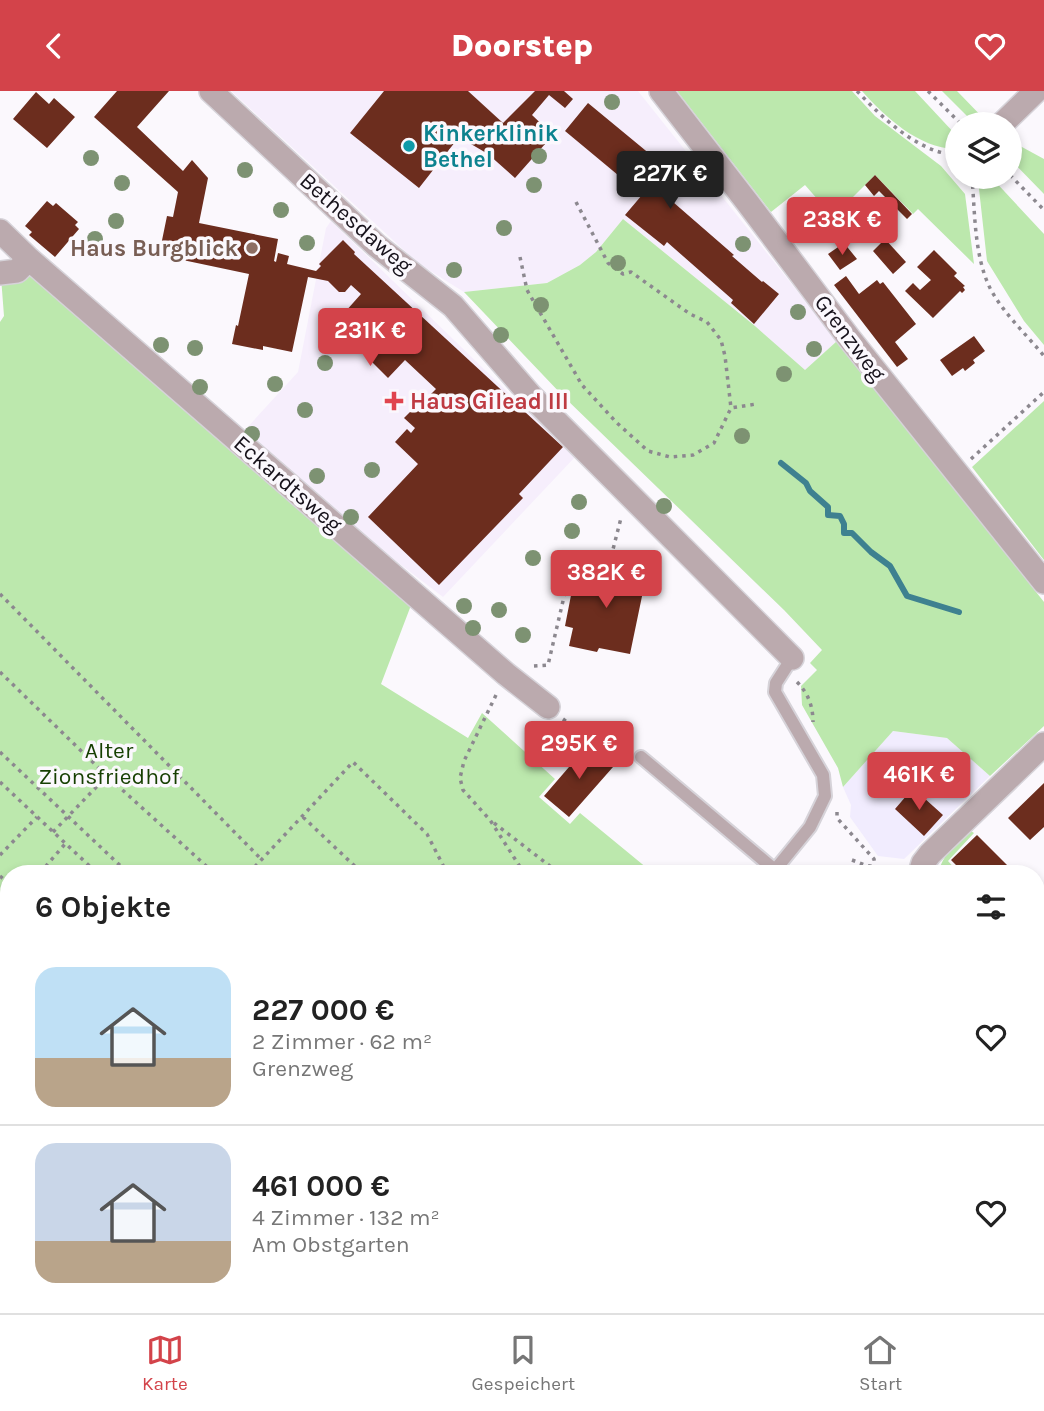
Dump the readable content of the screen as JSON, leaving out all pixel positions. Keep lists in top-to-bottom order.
{
  "streets": {
    "street": ["Bethesdaweg", "Grenzweg", "Eckardtsweg"]
  },
  "parks": ["Alter Zionsfriedhof"],
  "places": {
    "other": ["Kinkerklinik Bethel", "Haus Burgblick"],
    "health": ["Haus Gilead III"]
  },
  "page": {
    "header": "Doorstep",
    "price": [
      "227K €",
      "238K €",
      "231K €",
      "382K €",
      "295K €",
      "461K €"
    ],
    "heading": "6 Objekte",
    "list": [
      {
        "name": "227 000 €",
        "note": "2 Zimmer · 62 m² · Grenzweg"
      },
      {
        "name": "461 000 €",
        "note": "4 Zimmer · 132 m² · Am Obstgarten"
      }
    ],
    "tabs": ["Karte", "Gespeichert", "Start"]
  }
}
